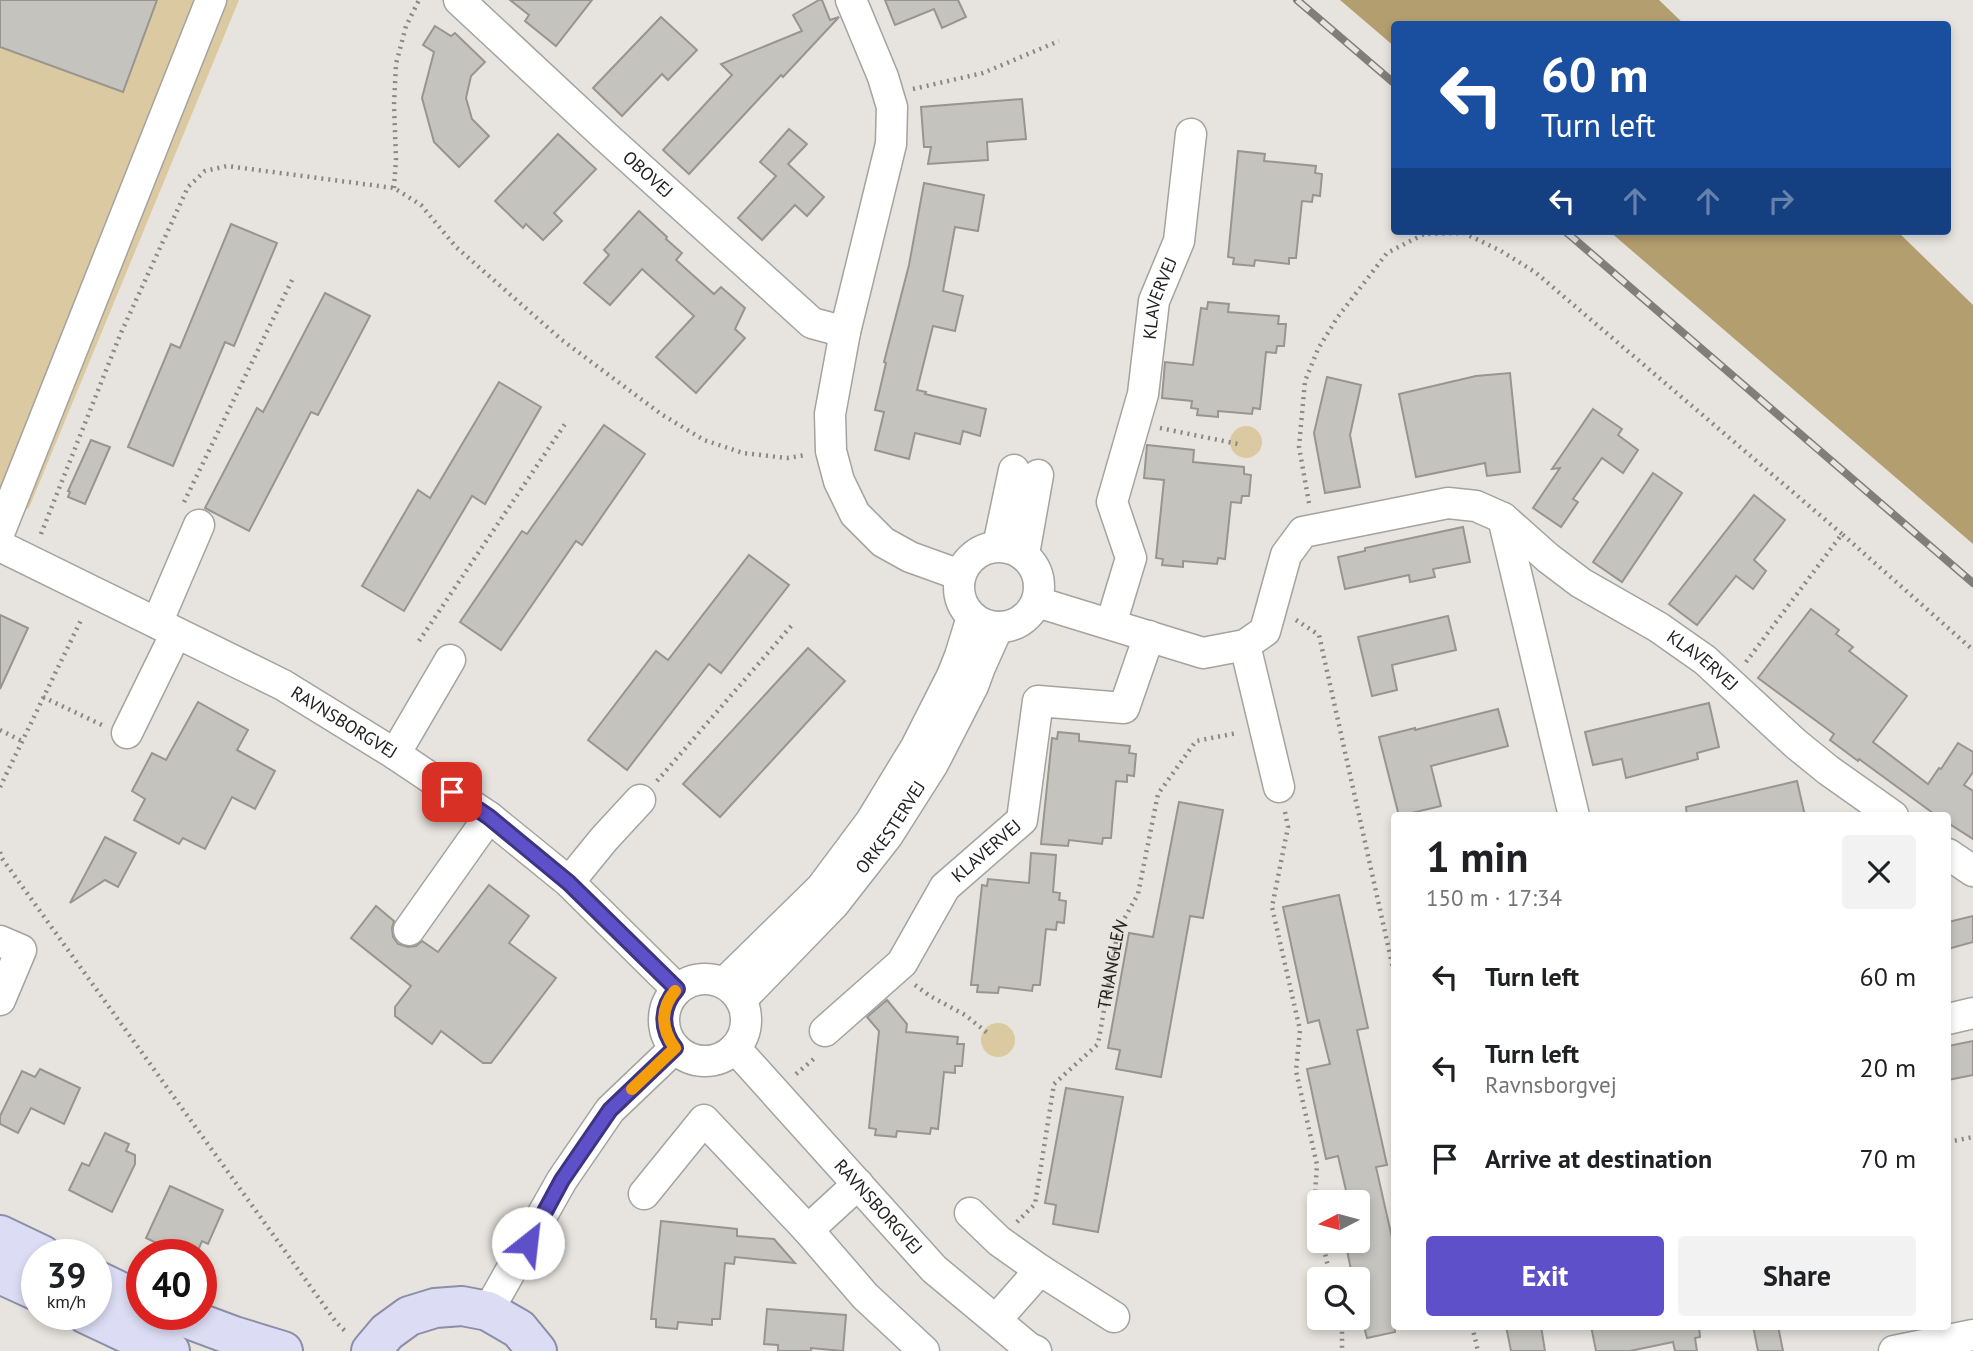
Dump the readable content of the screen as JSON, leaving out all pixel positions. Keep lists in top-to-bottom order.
{
  "streets": {
    "street": [
      "OBOVEJ",
      "KLAVERVEJ",
      "RAVNSBORGVEJ",
      "ORKESTERVEJ"
    ],
    "path": ["TRIANGLEN"]
  },
  "crossings": [
    ["RAVNSBORGVEJ", "ORKESTERVEJ"]
  ],
  "north": "left",
  "page": {
    "turn": ["60 m", "Turn left"],
    "heading": ["1 min", "150 m · 17:34"],
    "list": [
      {
        "name": "Turn left",
        "value": "60 m"
      },
      {
        "name": "Turn left",
        "note": "Ravnsborgvej",
        "value": "20 m"
      },
      {
        "name": "Arrive at destination",
        "value": "70 m"
      }
    ],
    "buttons": ["Exit", "Share"],
    "speed": "39 km/h",
    "limit": "40"
  }
}
